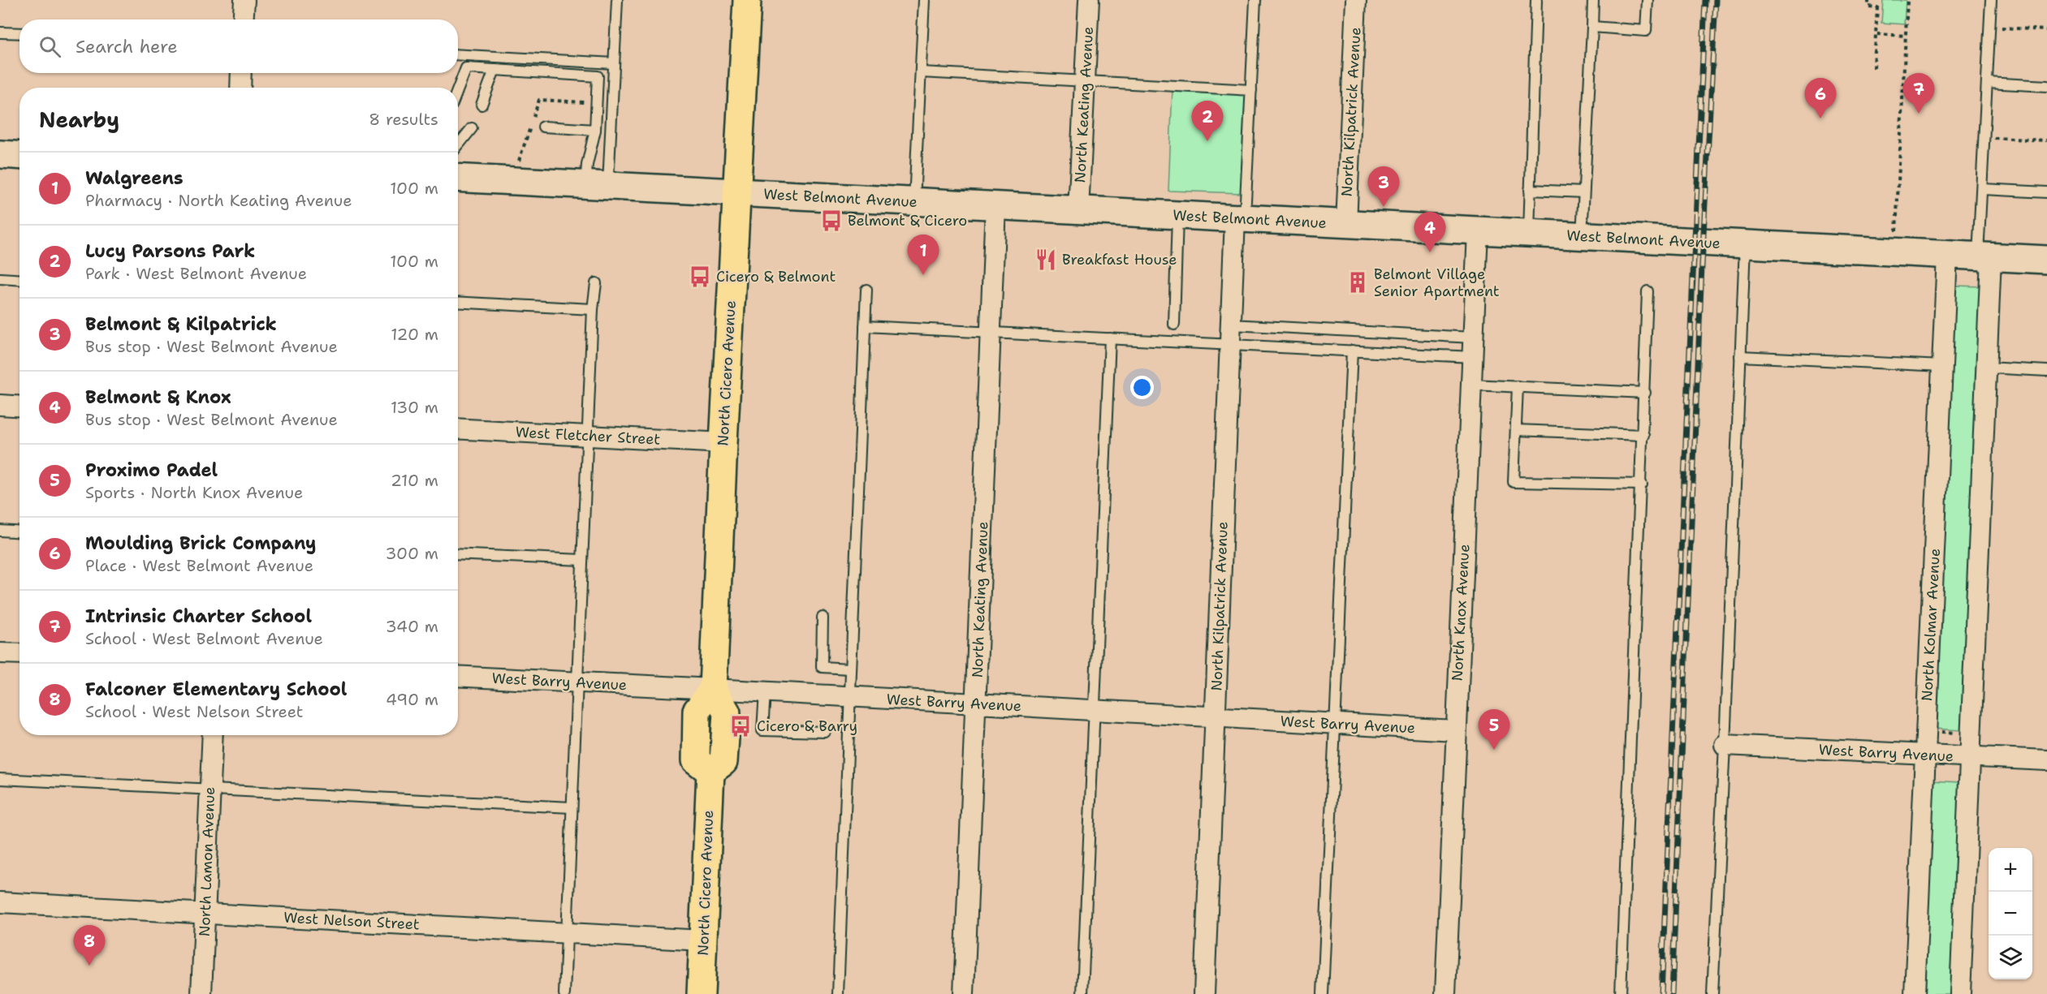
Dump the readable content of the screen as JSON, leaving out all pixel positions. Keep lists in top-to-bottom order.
{
  "streets": {
    "main road": ["West Belmont Avenue", "North Cicero Avenue"],
    "street": [
      "North Keating Avenue",
      "North Kilpatrick Avenue",
      "West Fletcher Street",
      "North Knox Avenue",
      "North Kolmar Avenue",
      "West Barry Avenue",
      "North Lamon Avenue",
      "West Nelson Street"
    ]
  },
  "crossings": [
    ["North Keating Avenue", "West Belmont Avenue"],
    ["North Keating Avenue", "West Barry Avenue"],
    ["North Kilpatrick Avenue", "West Belmont Avenue"],
    ["North Kilpatrick Avenue", "West Barry Avenue"],
    ["West Belmont Avenue", "North Cicero Avenue"],
    ["West Belmont Avenue", "North Knox Avenue"],
    ["West Belmont Avenue", "North Kolmar Avenue"],
    ["North Cicero Avenue", "West Fletcher Street"],
    ["North Cicero Avenue", "West Barry Avenue"],
    ["North Cicero Avenue", "West Nelson Street"],
    ["North Knox Avenue", "West Barry Avenue"],
    ["North Kolmar Avenue", "West Barry Avenue"],
    ["North Lamon Avenue", "West Nelson Street"]
  ],
  "places": {
    "bus stop": ["Belmont & Cicero", "Cicero & Belmont", "Cicero & Barry"],
    "restaurant": ["Breakfast House"],
    "building": ["Belmont Village Senior Apartment"]
  },
  "page": {
    "search": "Search here",
    "pins": [
      "7",
      "6",
      "2",
      "3",
      "4",
      "1",
      "5",
      "8"
    ],
    "heading": ["Nearby", "8 results"],
    "list": [
      {
        "mark": "1",
        "name": "Walgreens",
        "note": "Pharmacy · North Keating Avenue",
        "value": "100 m"
      },
      {
        "mark": "2",
        "name": "Lucy Parsons Park",
        "note": "Park · West Belmont Avenue",
        "value": "100 m"
      },
      {
        "mark": "3",
        "name": "Belmont & Kilpatrick",
        "note": "Bus stop · West Belmont Avenue",
        "value": "120 m"
      },
      {
        "mark": "4",
        "name": "Belmont & Knox",
        "note": "Bus stop · West Belmont Avenue",
        "value": "130 m"
      },
      {
        "mark": "5",
        "name": "Proximo Padel",
        "note": "Sports · North Knox Avenue",
        "value": "210 m"
      },
      {
        "mark": "6",
        "name": "Moulding Brick Company",
        "note": "Place · West Belmont Avenue",
        "value": "300 m"
      },
      {
        "mark": "7",
        "name": "Intrinsic Charter School",
        "note": "School · West Belmont Avenue",
        "value": "340 m"
      },
      {
        "mark": "8",
        "name": "Falconer Elementary School",
        "note": "School · West Nelson Street",
        "value": "490 m"
      }
    ],
    "map_buttons": ["+", "−"]
  }
}
